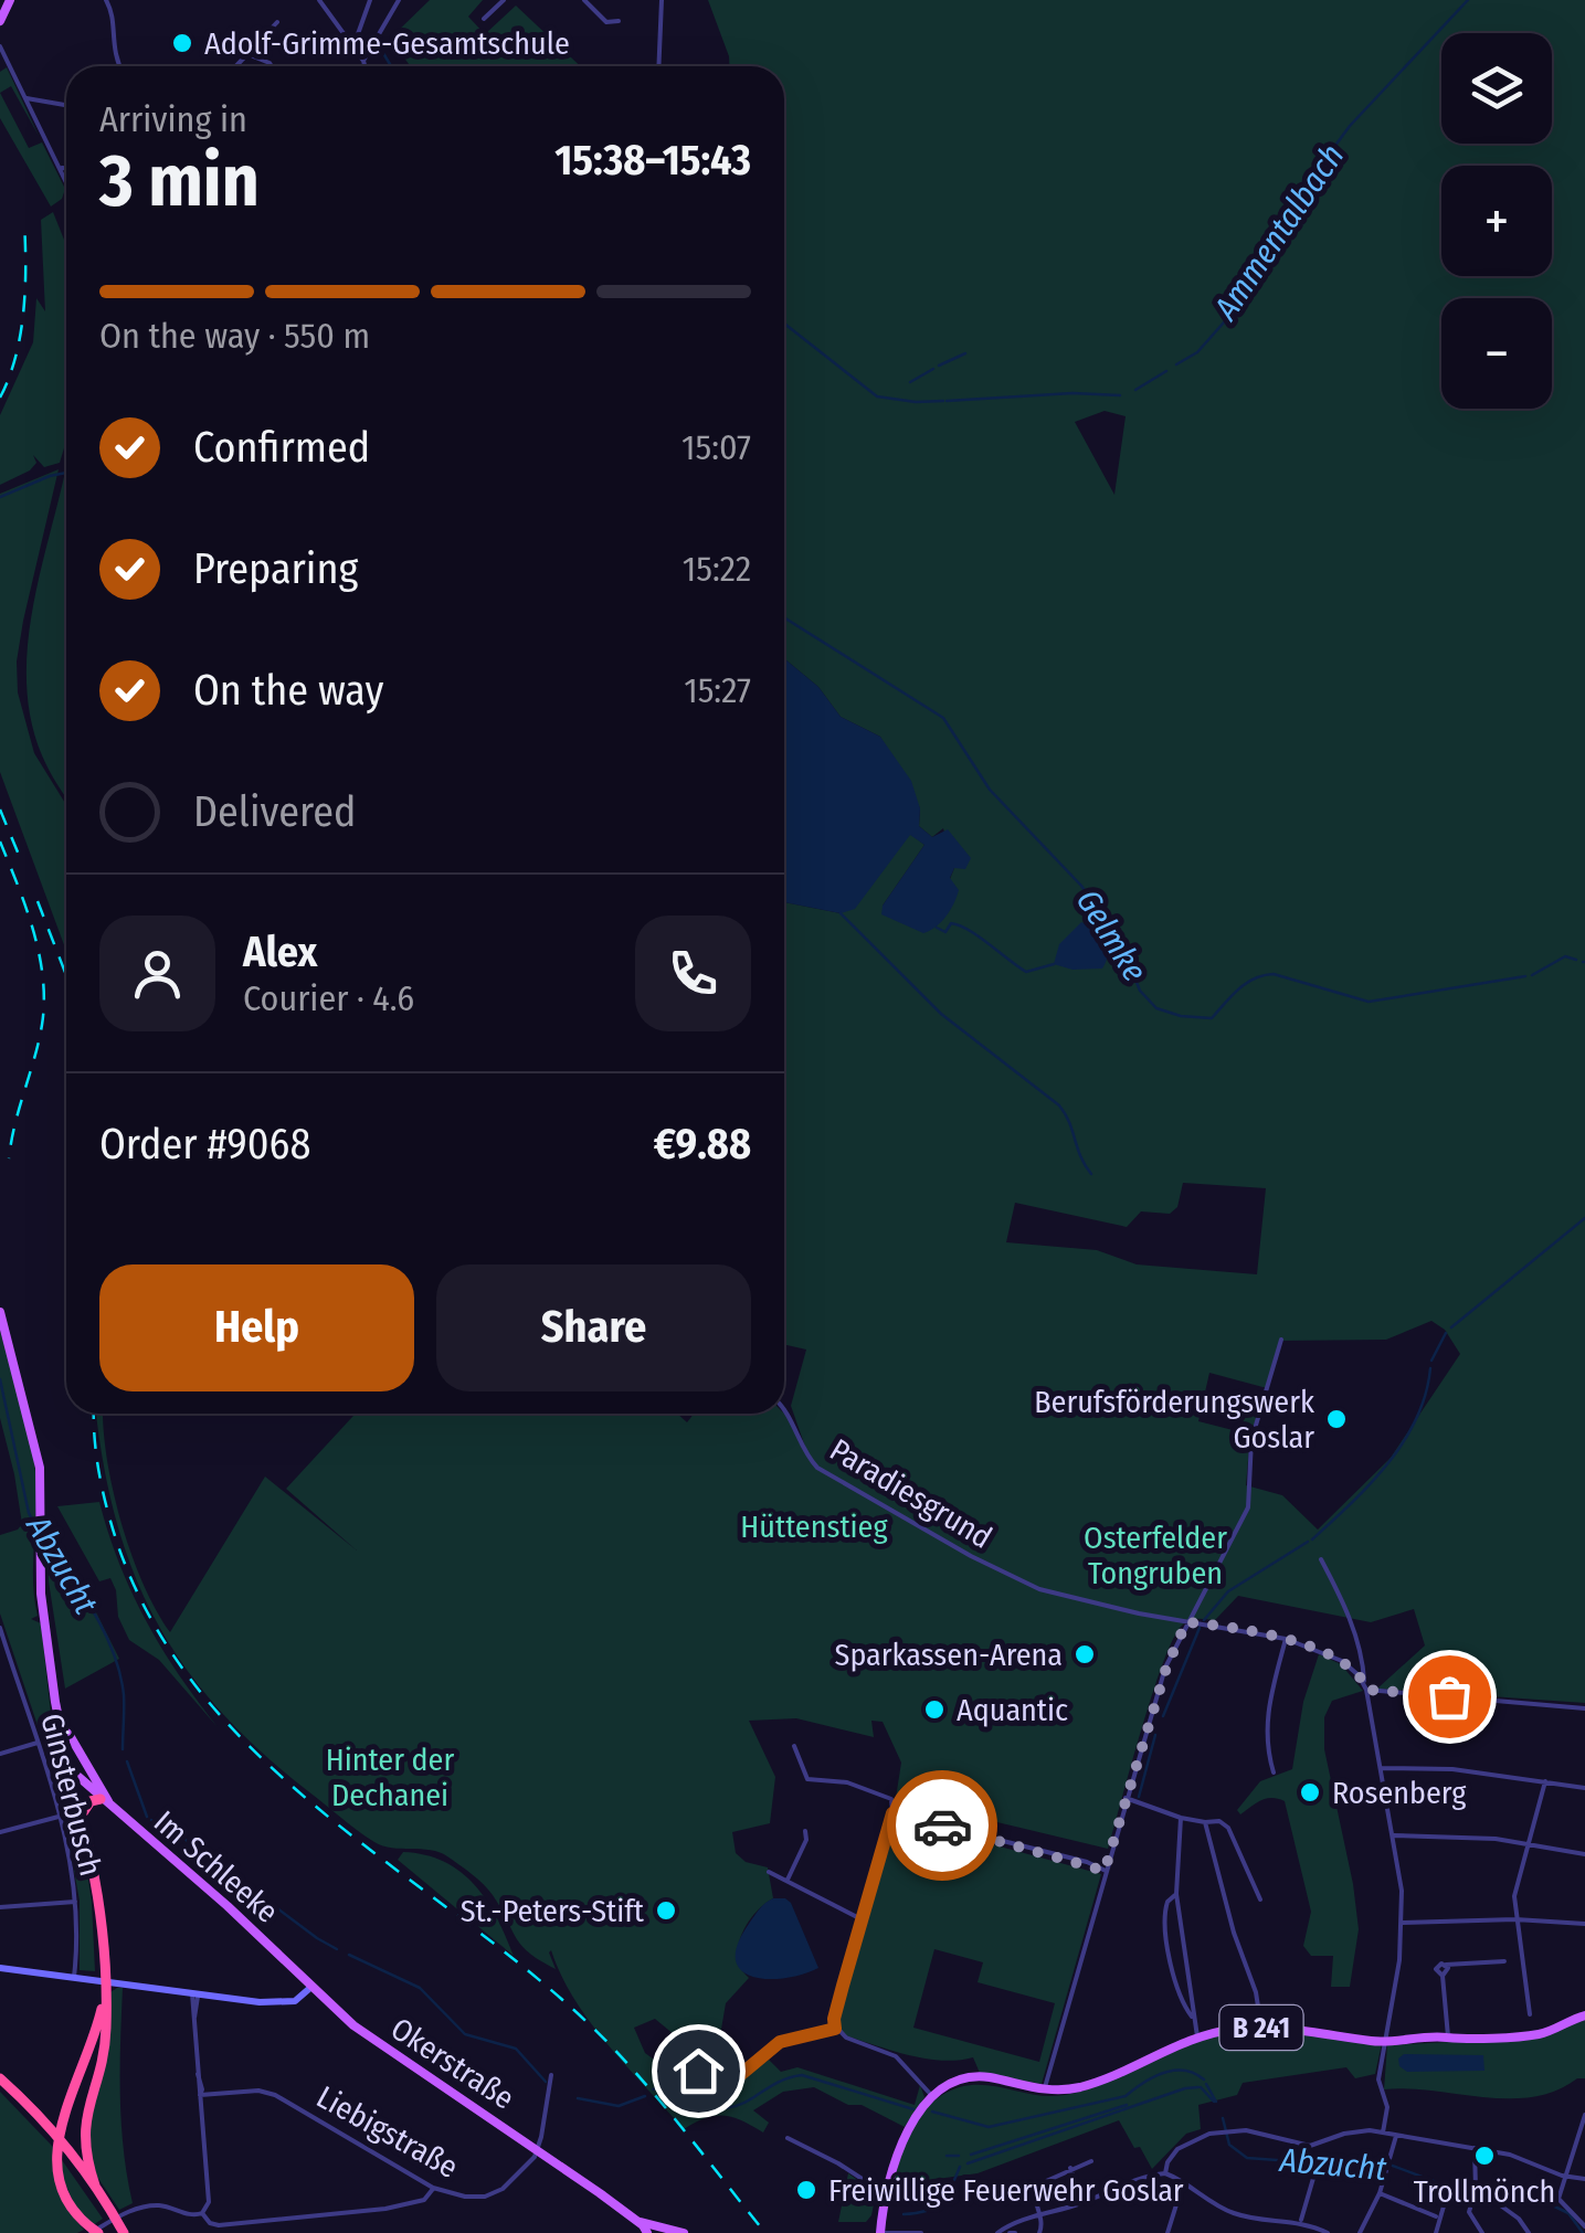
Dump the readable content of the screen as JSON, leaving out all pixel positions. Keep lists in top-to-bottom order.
{
  "streets": {
    "main road": ["Im Schleeke", "B 241", "Okerstraße"],
    "street": ["Paradiesgrund", "Ginsterbusch", "Liebigstraße"]
  },
  "crossings": [
    ["Im Schleeke", "Okerstraße"],
    ["Okerstraße", "Liebigstraße"]
  ],
  "water": ["Ammentalbach", "Gelmke", "Abzucht"],
  "parks": ["Hüttenstieg", "Osterfelder Tongruben", "Hinter der Dechanei"],
  "places": [
    "Adolf-Grimme-Gesamtschule",
    "Berufsförderungswerk Goslar",
    "Sparkassen-Arena",
    "Aquantic",
    "Rosenberg",
    "St.-Peters-Stift",
    "Trollmönch",
    "Freiwillige Feuerwehr Goslar"
  ],
  "page": {
    "map_buttons": ["+", "−"],
    "heading": ["3 min", "Arriving in", "15:38–15:43"],
    "panel": [
      "Alex",
      "Courier · 4.6",
      "Order #9068",
      "€9.88"
    ],
    "bar": "On the way · 550 m",
    "list": [
      ["Confirmed", "15:07"],
      ["Preparing", "15:22"],
      ["On the way", "15:27"],
      "Delivered"
    ],
    "buttons": ["Help", "Share"]
  }
}
